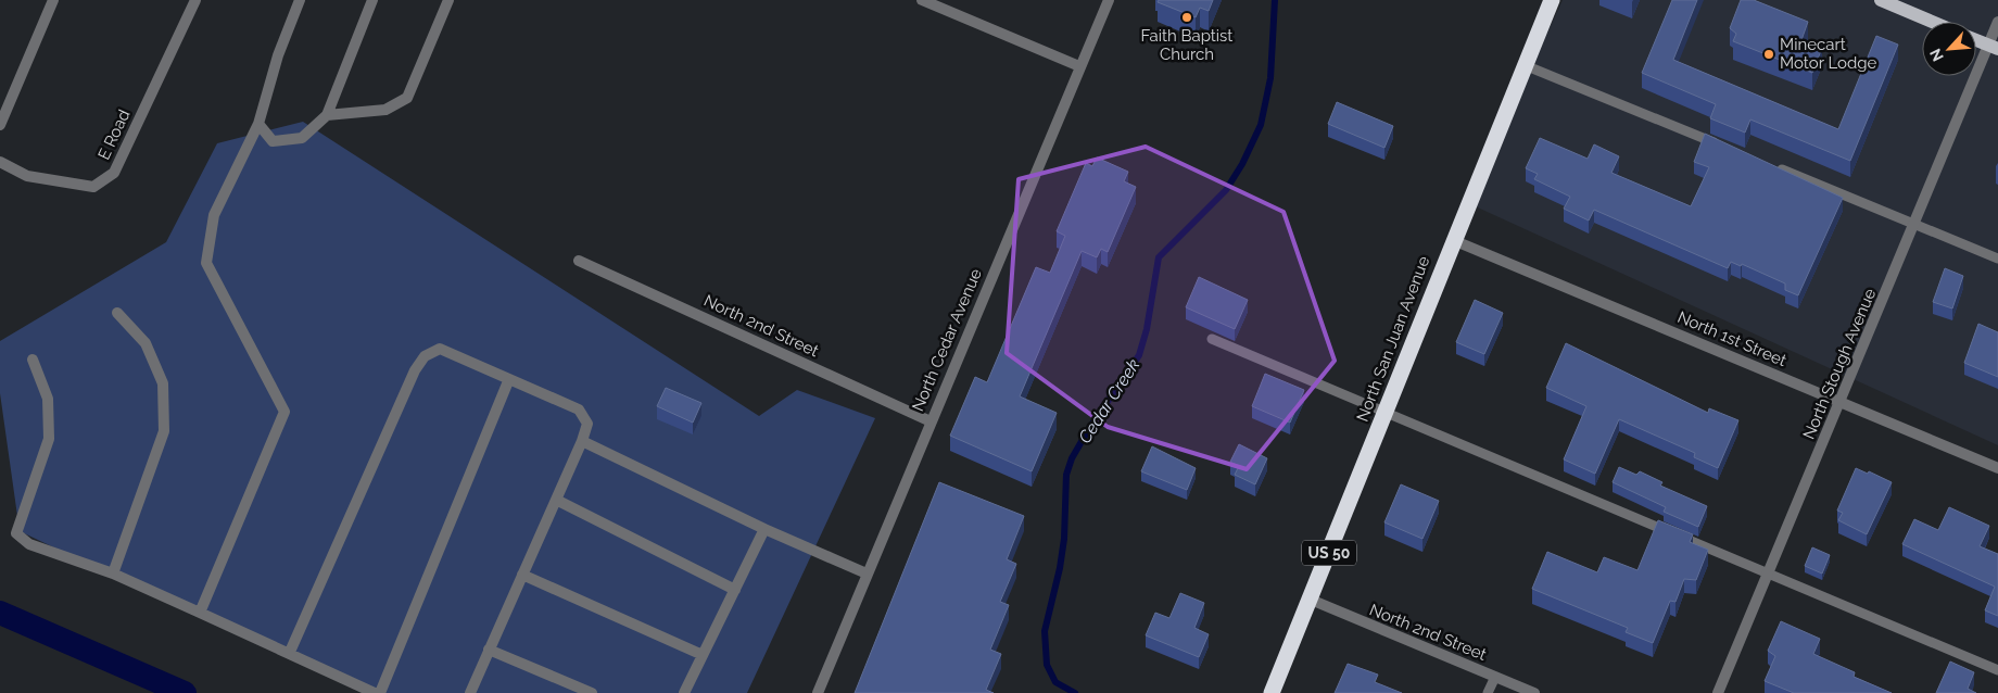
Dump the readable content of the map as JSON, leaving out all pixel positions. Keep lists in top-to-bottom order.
{
  "streets": {
    "highway": ["North San Juan Avenue", "US 50"],
    "street": [
      "E Road",
      "North 2nd Street",
      "North 1st Street",
      "North Cedar Avenue",
      "North Stough Avenue"
    ]
  },
  "crossings": [
    ["North 2nd Street", "North San Juan Avenue"],
    ["North 2nd Street", "North Cedar Avenue"],
    ["North San Juan Avenue", "North 1st Street"],
    ["North 1st Street", "North Stough Avenue"]
  ],
  "water": ["Cedar Creek"],
  "places": ["Faith Baptist Church", "Minecart Motor Lodge"],
  "north": "bottom left"
}
